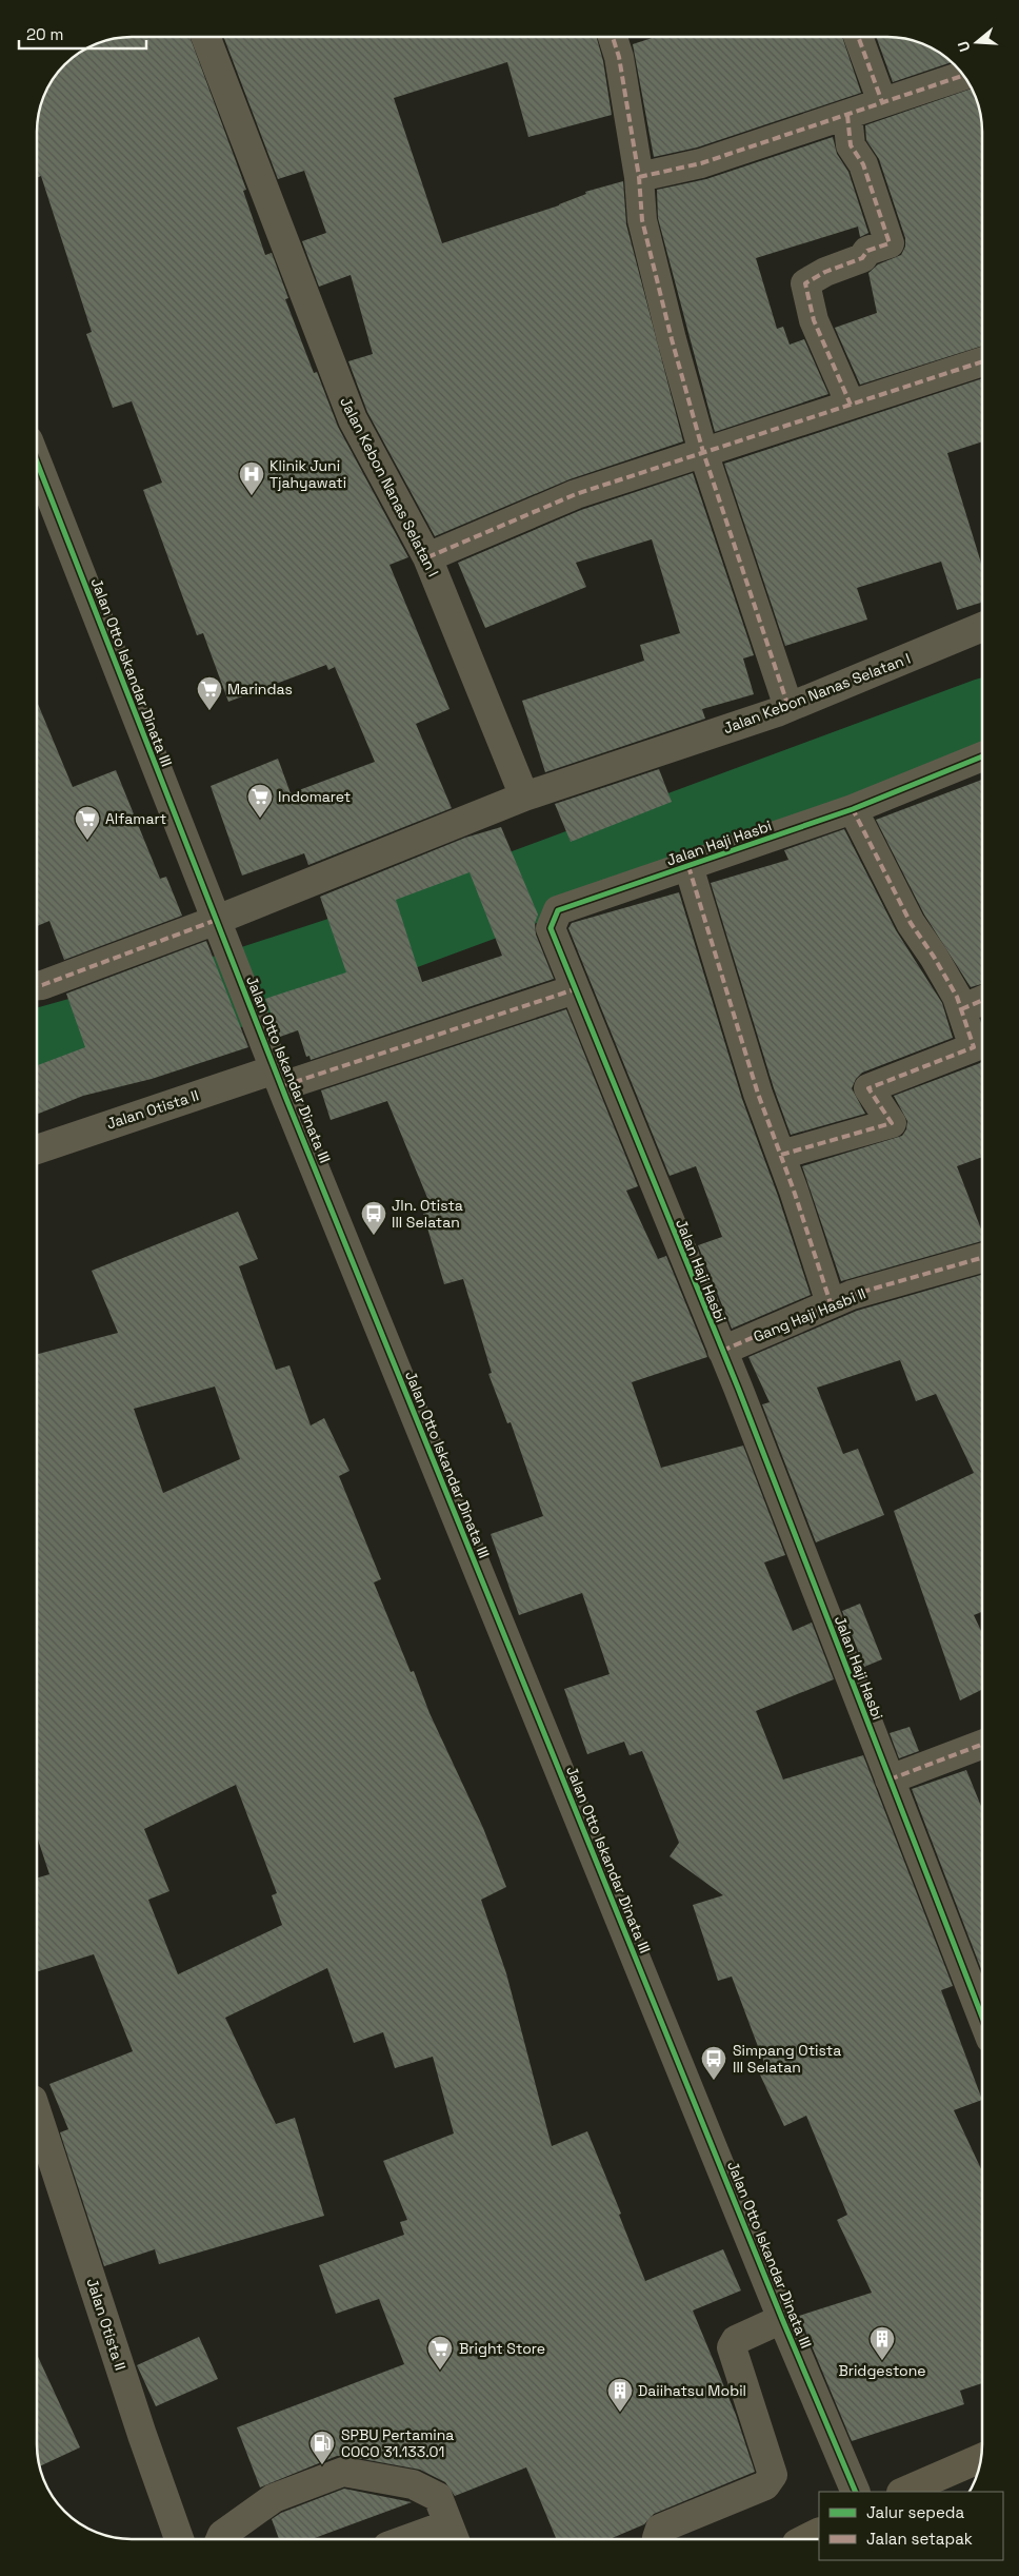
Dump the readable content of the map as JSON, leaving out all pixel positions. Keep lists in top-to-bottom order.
{
  "streets": {
    "street": [
      "Jalan Kebon Nanas Selatan I",
      "Jalan Otto Iskandar Dinata III",
      "Jalan Haji Hasbi",
      "Jalan Otista II",
      "Gang Haji Hasbi II"
    ]
  },
  "crossings": [
    ["Jalan Kebon Nanas Selatan I", "Jalan Otto Iskandar Dinata III"],
    ["Jalan Otto Iskandar Dinata III", "Jalan Otista II"],
    ["Jalan Haji Hasbi", "Jalan Otista II"],
    ["Jalan Haji Hasbi", "Gang Haji Hasbi II"]
  ],
  "places": {
    "hospital": ["Klinik Juni Tjahyawati"],
    "supermarket": [
      "Marindas",
      "Indomaret",
      "Alfamart",
      "Bright Store"
    ],
    "bus stop": ["Jln. Otista III Selatan", "Simpang Otista III Selatan"],
    "building": ["Bridgestone", "Daiihatsu Mobil"],
    "fuel station": ["SPBU Pertamina COCO 31.133.01"]
  },
  "legend": ["Jalur sepeda", "Jalan setapak"],
  "scale_bar": "20 m",
  "north": "left"
}
